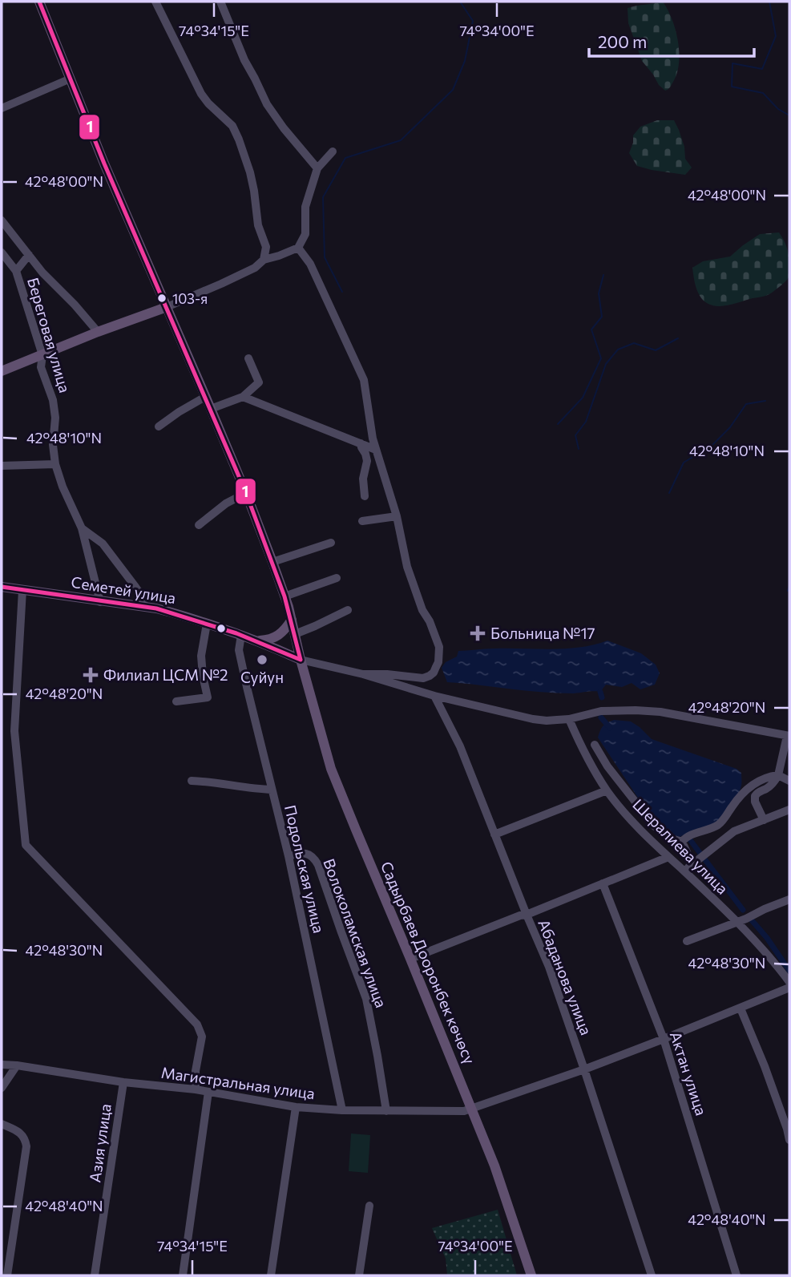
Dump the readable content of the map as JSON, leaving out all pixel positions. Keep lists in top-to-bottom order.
{
  "streets": {
    "main road": ["Семетей улица", "Садырбаев Дооронбек көчөсү"],
    "street": [
      "Береговая улица",
      "Шералиева улица",
      "Подольская улица",
      "Волоколамская улица",
      "Абаданова улица",
      "Актан улица",
      "Магистральная улица",
      "Азия улица"
    ]
  },
  "crossings": [
    ["Береговая улица", "Семетей улица"],
    ["Семетей улица", "Подольская улица"],
    ["Семетей улица", "Садырбаев Дооронбек көчөсү"],
    ["Подольская улица", "Волоколамская улица"],
    ["Подольская улица", "Магистральная улица"],
    ["Волоколамская улица", "Магистральная улица"],
    ["Садырбаев Дооронбек көчөсү", "Магистральная улица"],
    ["Абаданова улица", "Магистральная улица"],
    ["Актан улица", "Магистральная улица"],
    ["Магистральная улица", "Азия улица"]
  ],
  "places": {
    "other": ["103-я", "Суйун"],
    "health": ["Больница №17", "Филиал ЦСМ №2"]
  },
  "lines": ["transit line 1"],
  "scale_bar": "200 m",
  "coordinates": [
    "74°34'15\"E",
    "74°34'00\"E",
    "42°48'00\"N",
    "42°48'10\"N",
    "42°48'20\"N",
    "42°48'30\"N",
    "42°48'40\"N"
  ]
}
